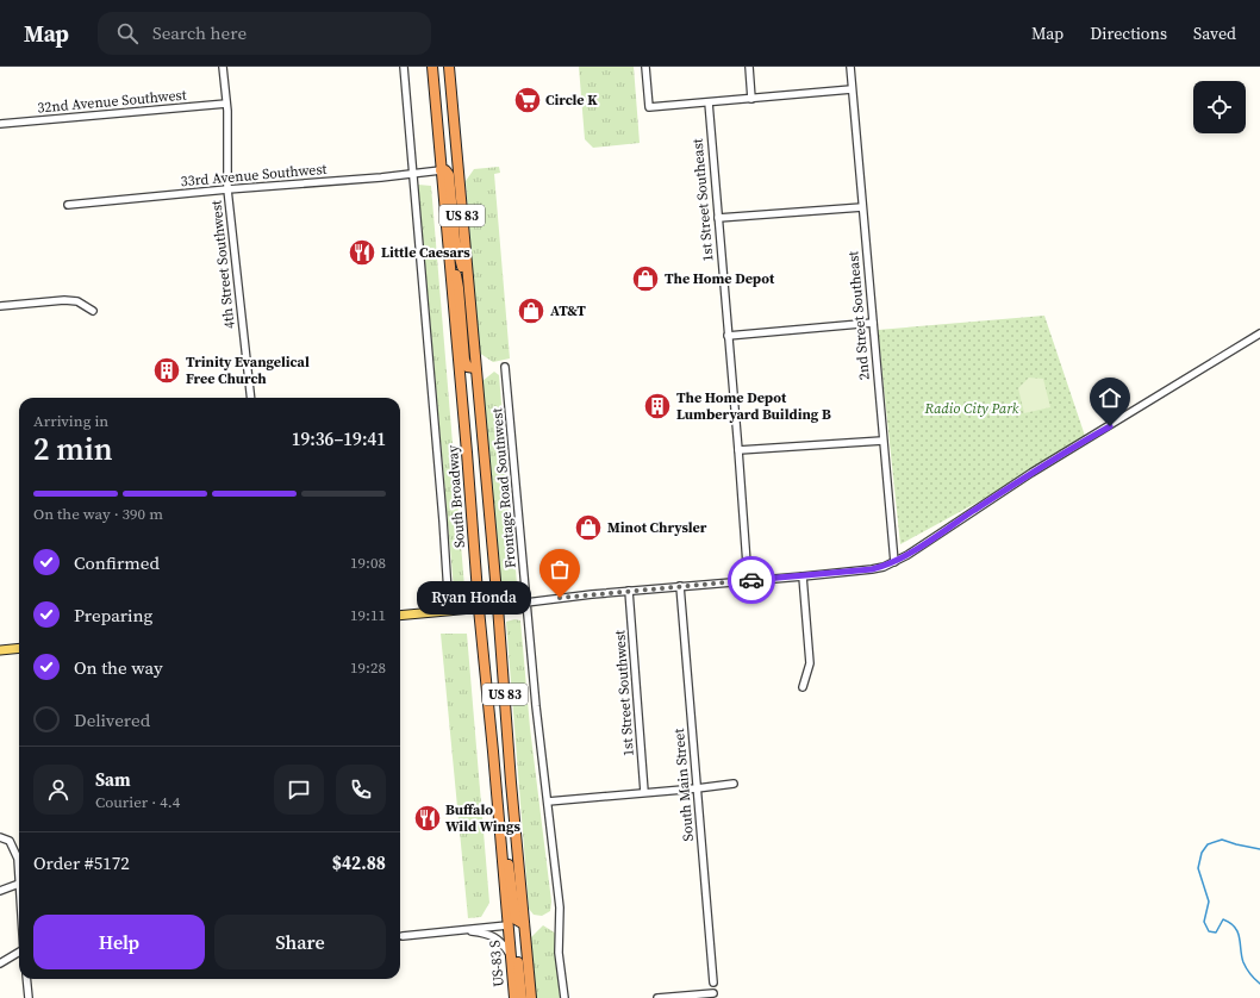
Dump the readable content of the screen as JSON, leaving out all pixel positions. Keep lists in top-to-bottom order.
{
  "streets": {
    "highway": ["US 83", "South Broadway", "US-83 S"],
    "street": [
      "32nd Avenue Southwest",
      "33rd Avenue Southwest",
      "1st Street Southeast",
      "4th Street Southwest",
      "2nd Street Southeast",
      "Frontage Road Southwest",
      "1st Street Southwest",
      "South Main Street"
    ]
  },
  "crossings": [
    ["32nd Avenue Southwest", "4th Street Southwest"],
    ["33rd Avenue Southwest", "4th Street Southwest"],
    ["33rd Avenue Southwest", "South Broadway"],
    ["South Broadway", "US-83 S"]
  ],
  "parks": ["Radio City Park"],
  "places": {
    "supermarket": ["Circle K"],
    "restaurant": ["Little Caesars", "Buffalo Wild Wings"],
    "shop": ["The Home Depot", "AT&T", "Minot Chrysler"],
    "building": ["Trinity Evangelical Free Church", "The Home Depot Lumberyard Building B"],
    "other": ["Ryan Honda"]
  },
  "page": {
    "header": "Map",
    "search": "Search here",
    "nav": ["Map", "Directions", "Saved"],
    "heading": ["2 min", "Arriving in", "19:36–19:41"],
    "panel": [
      "Sam",
      "Courier · 4.4",
      "Order #5172",
      "$42.88"
    ],
    "bar": "On the way · 390 m",
    "list": [
      ["Confirmed", "19:08"],
      ["Preparing", "19:11"],
      ["On the way", "19:28"],
      "Delivered"
    ],
    "bubble": "Ryan Honda",
    "buttons": ["Help", "Share"]
  }
}
